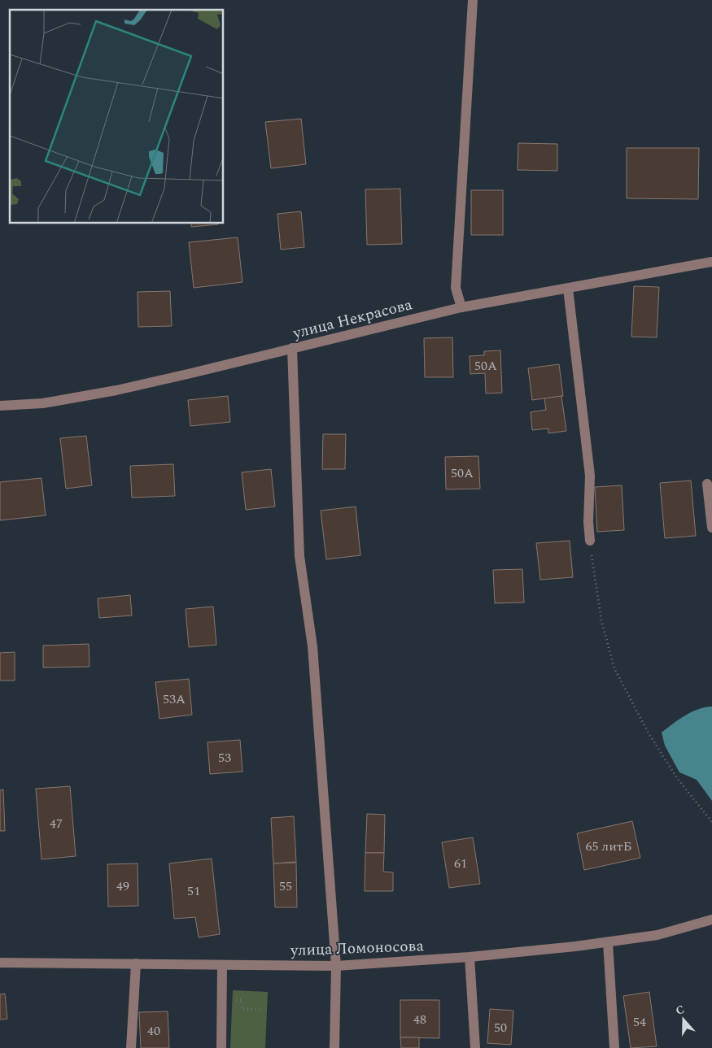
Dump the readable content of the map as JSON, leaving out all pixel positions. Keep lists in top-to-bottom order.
{
  "streets": {
    "street": ["улица Некрасова", "улица Ломоносова"]
  },
  "house_numbers": [
    "50А",
    "50А",
    "53А",
    "53",
    "47",
    "65 литБ",
    "61",
    "49",
    "55",
    "51",
    "48",
    "54",
    "50",
    "40"
  ],
  "north": "top"
}
